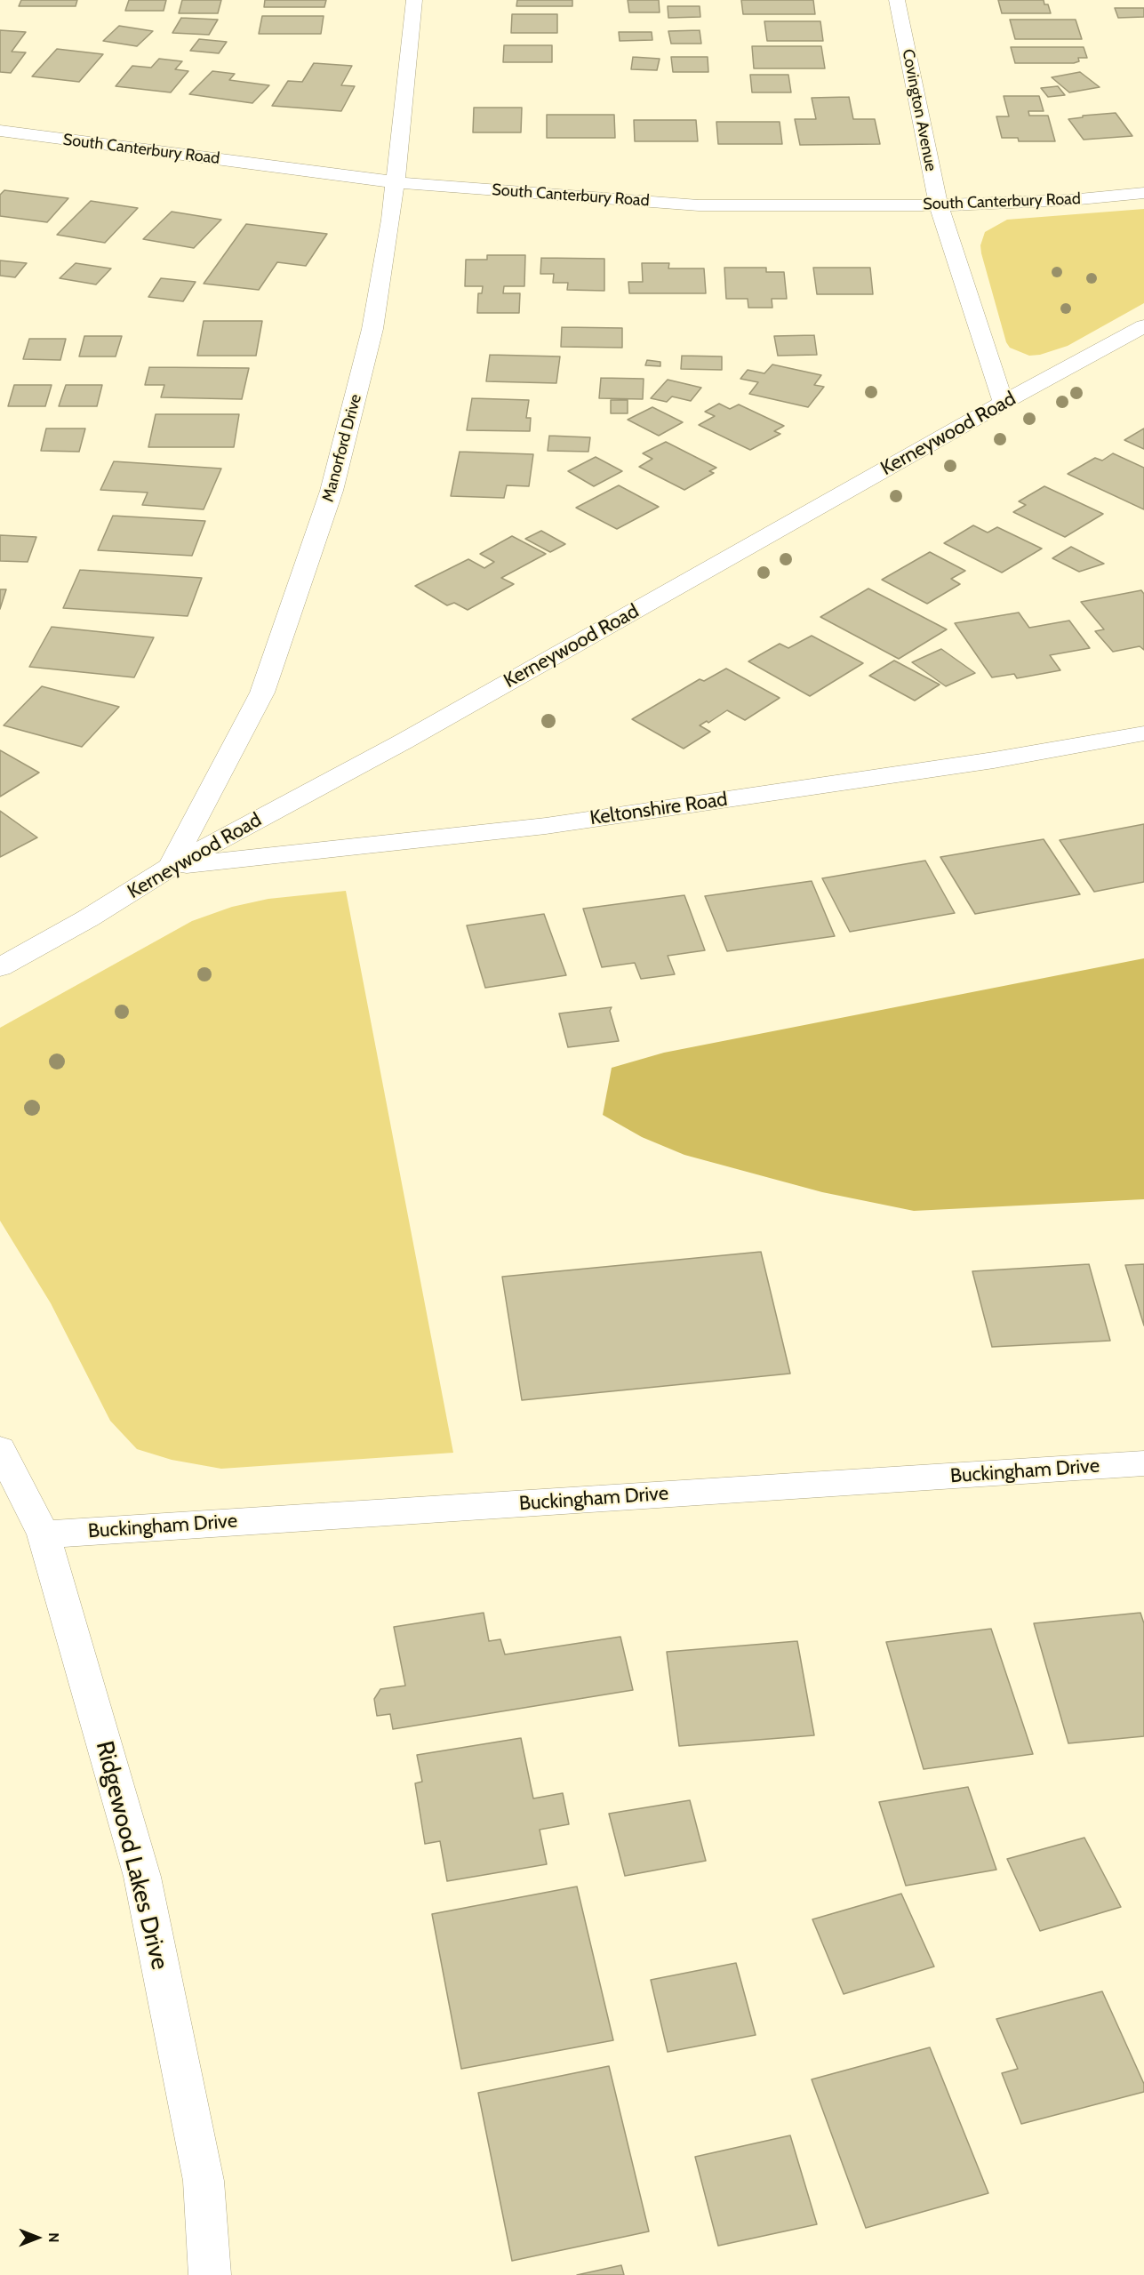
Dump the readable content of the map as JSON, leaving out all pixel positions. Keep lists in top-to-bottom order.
{
  "streets": {
    "street": [
      "Covington Avenue",
      "South Canterbury Road",
      "Kerneywood Road",
      "Manorford Drive",
      "Keltonshire Road",
      "Buckingham Drive",
      "Ridgewood Lakes Drive"
    ]
  },
  "crossings": [
    ["Covington Avenue", "South Canterbury Road"],
    ["Covington Avenue", "Kerneywood Road"],
    ["South Canterbury Road", "Manorford Drive"],
    ["Kerneywood Road", "Manorford Drive"],
    ["Kerneywood Road", "Keltonshire Road"],
    ["Manorford Drive", "Keltonshire Road"],
    ["Buckingham Drive", "Ridgewood Lakes Drive"]
  ],
  "north": "right"
}
